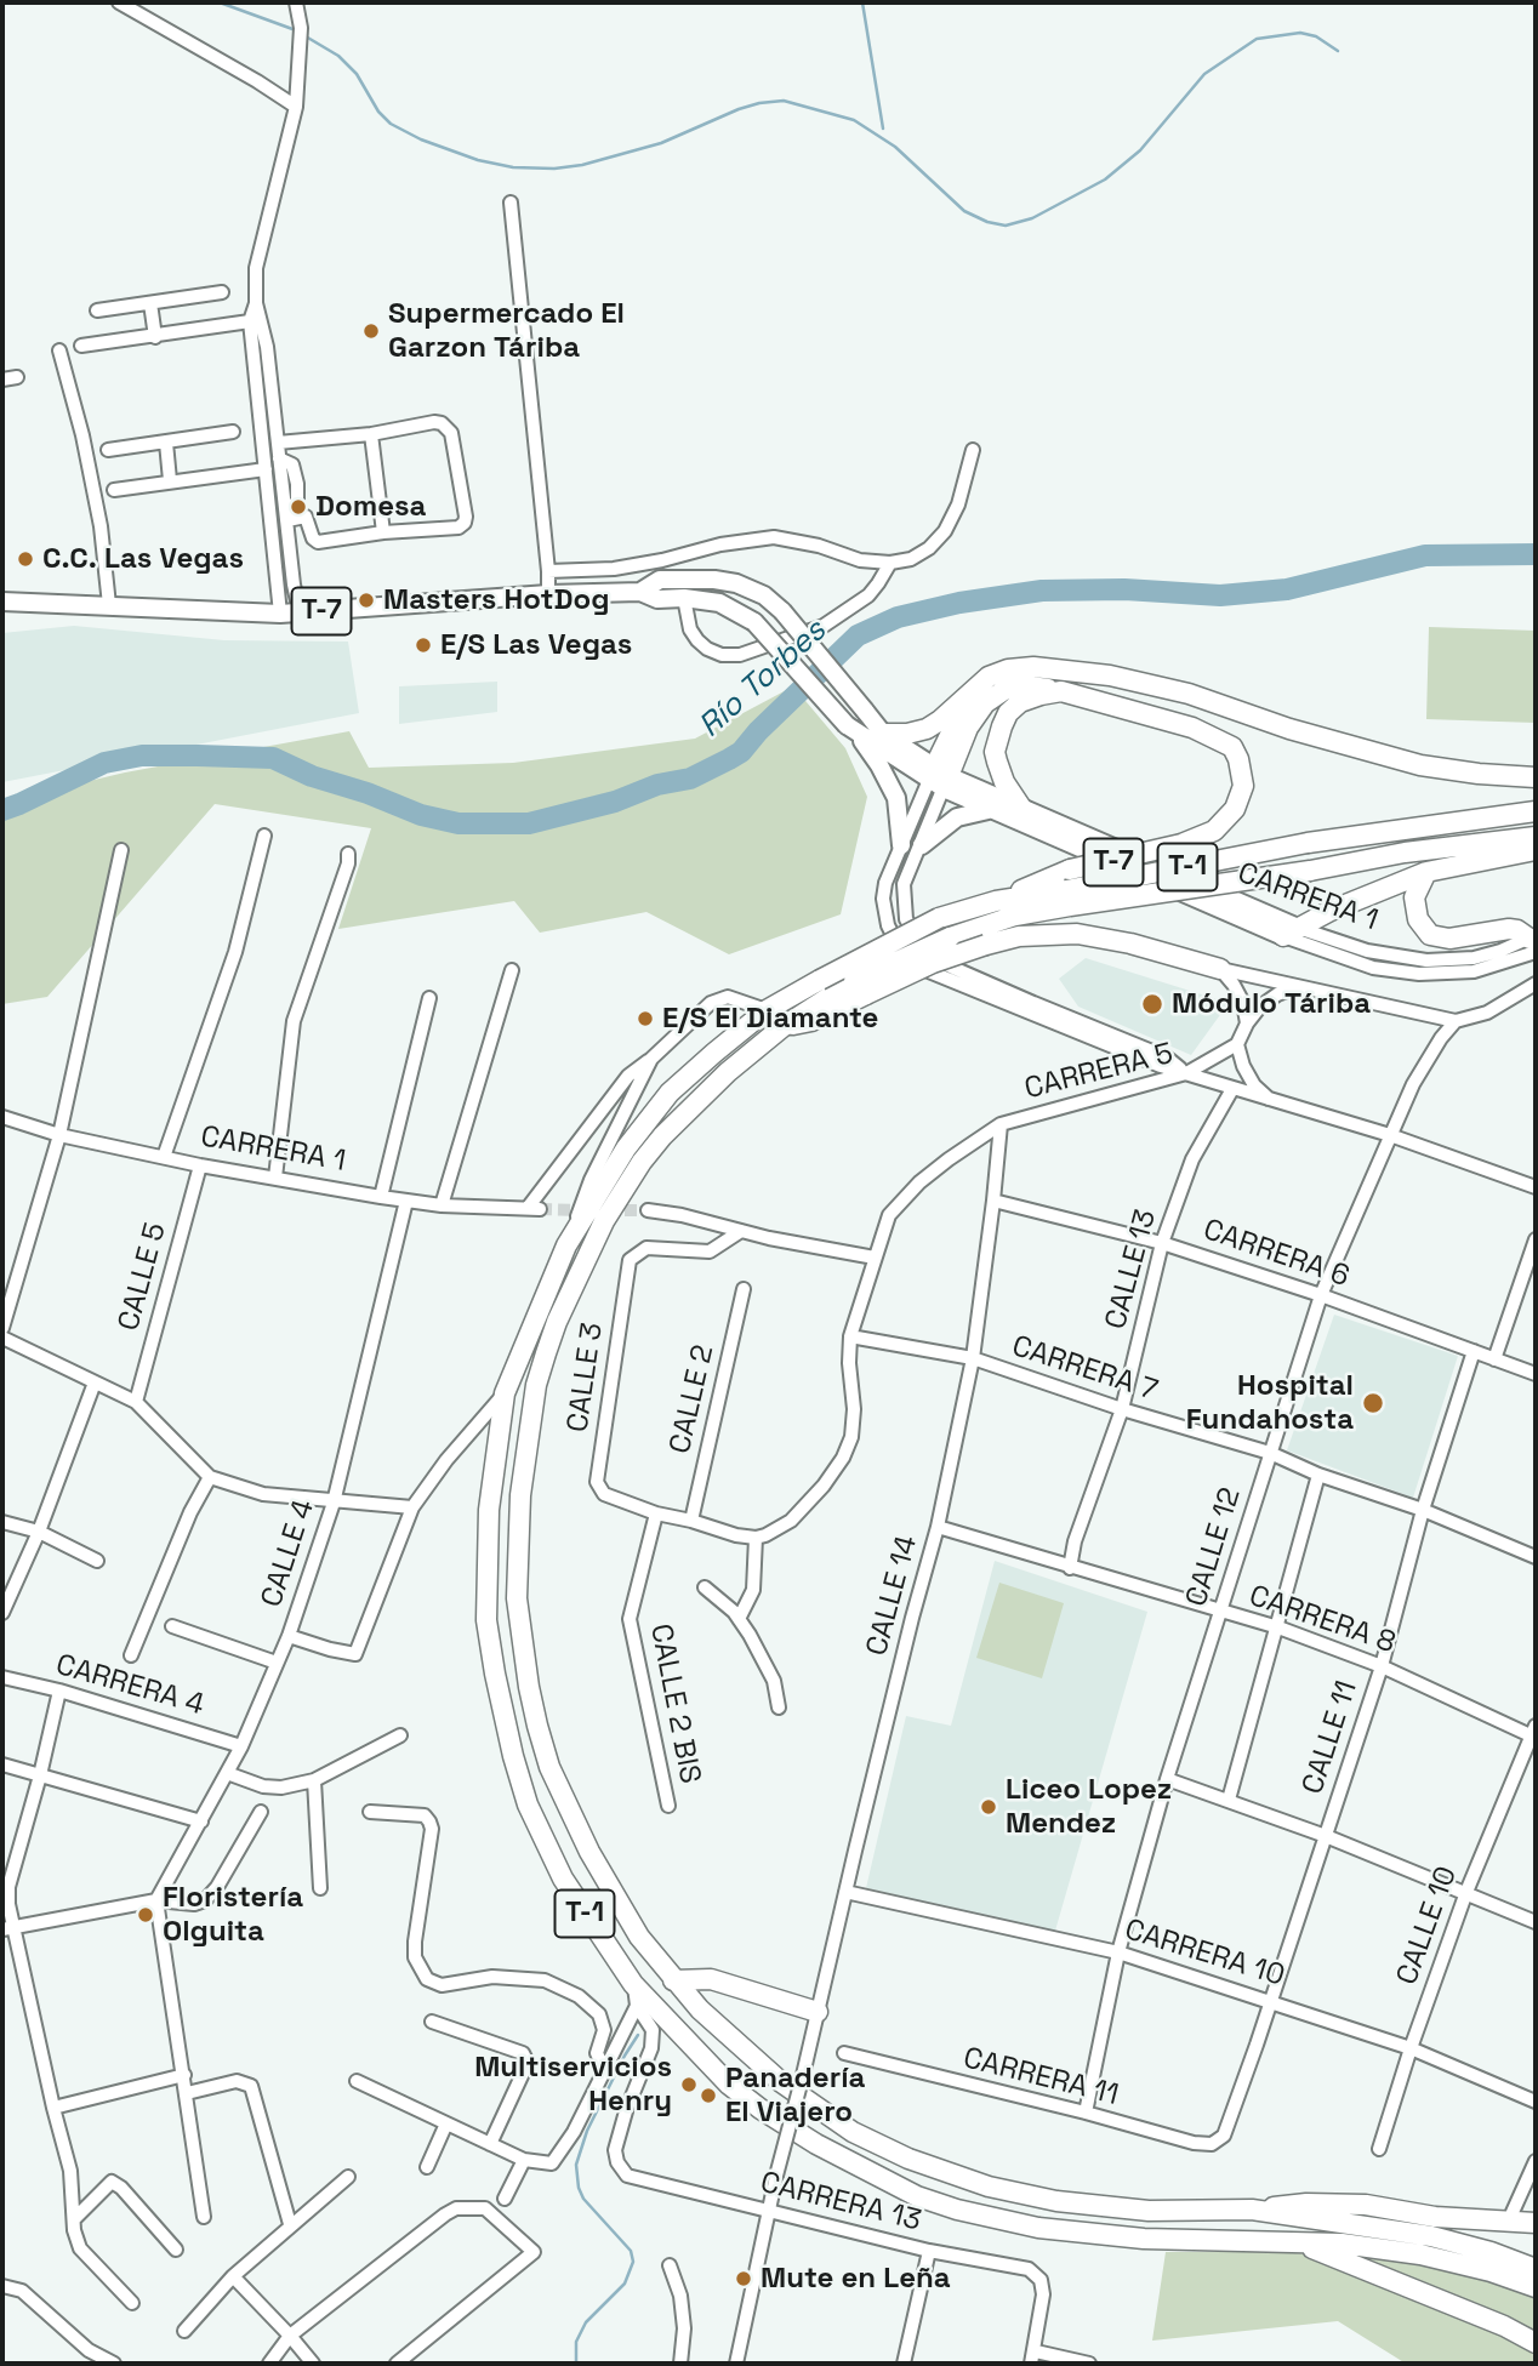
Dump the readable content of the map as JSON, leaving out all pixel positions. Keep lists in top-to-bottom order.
{
  "streets": {
    "highway": ["T-1"],
    "main road": ["T-7", "CARRERA 1"],
    "street": [
      "CARRERA 5",
      "CARRERA 6",
      "CALLE 13",
      "CALLE 5",
      "CARRERA 7",
      "CALLE 3",
      "CALLE 2",
      "CALLE 12",
      "CALLE 4",
      "CALLE 14",
      "CARRERA 8",
      "CARRERA 4",
      "CALLE 2 BIS",
      "CALLE 11",
      "CALLE 10",
      "CARRERA 10",
      "CARRERA 11",
      "CARRERA 13"
    ]
  },
  "crossings": [
    ["T-7", "CARRERA 1"],
    ["CARRERA 1", "CALLE 5"],
    ["CARRERA 1", "CALLE 4"],
    ["CARRERA 5", "CALLE 13"],
    ["CARRERA 5", "CARRERA 7"],
    ["CARRERA 5", "CALLE 3"],
    ["CARRERA 5", "CALLE 12"],
    ["CARRERA 5", "CALLE 14"],
    ["CARRERA 6", "CALLE 13"],
    ["CARRERA 6", "CALLE 12"],
    ["CARRERA 6", "CALLE 14"],
    ["CARRERA 6", "CALLE 11"],
    ["CALLE 13", "CARRERA 7"],
    ["CALLE 13", "CARRERA 8"],
    ["CARRERA 7", "CALLE 12"],
    ["CARRERA 7", "CALLE 14"],
    ["CARRERA 7", "CALLE 11"],
    ["CALLE 3", "CALLE 2"],
    ["CALLE 3", "CALLE 2 BIS"],
    ["CALLE 12", "CARRERA 8"],
    ["CALLE 12", "CARRERA 10"],
    ["CALLE 12", "CARRERA 11"],
    ["CALLE 4", "CARRERA 4"],
    ["CALLE 14", "CARRERA 8"],
    ["CALLE 14", "CARRERA 10"],
    ["CALLE 14", "CARRERA 13"],
    ["CARRERA 8", "CALLE 11"],
    ["CARRERA 8", "CALLE 10"],
    ["CALLE 11", "CARRERA 10"],
    ["CALLE 11", "CARRERA 11"],
    ["CALLE 10", "CARRERA 10"]
  ],
  "water": ["Río Torbes"],
  "places": [
    "Supermercado El Garzon Táriba",
    "Domesa",
    "C.C. Las Vegas",
    "Masters HotDog",
    "E/S Las Vegas",
    "Módulo Táriba",
    "E/S El Diamante",
    "Hospital Fundahosta",
    "Liceo Lopez Mendez",
    "Floristería Olguita",
    "Multiservicios Henry",
    "Panadería El Viajero",
    "Mute en Leña"
  ]
}
